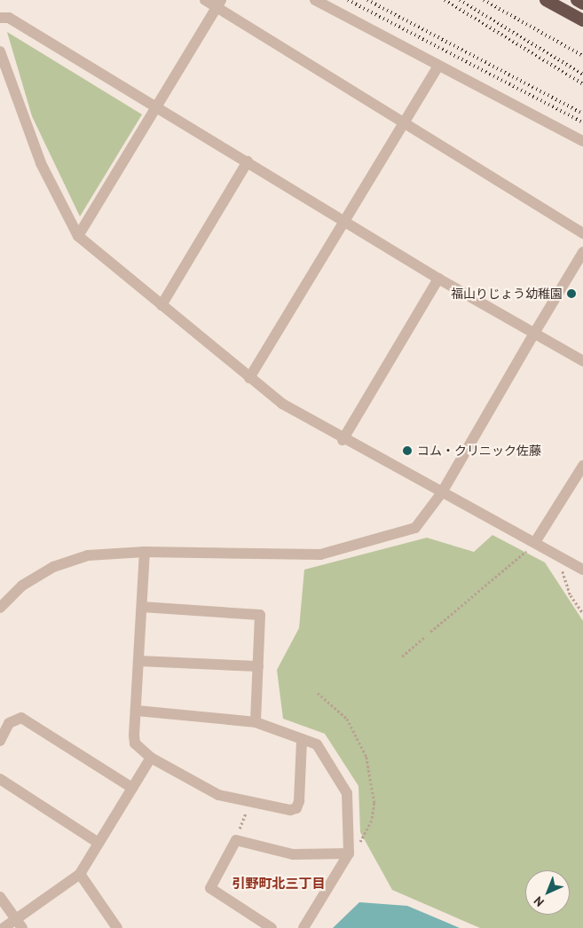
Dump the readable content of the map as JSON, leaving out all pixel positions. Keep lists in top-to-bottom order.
{
  "districts": ["引野町北三丁目"],
  "places": ["福山りじょう幼稚園", "コム・クリニック佐藤"],
  "north": "bottom left"
}
